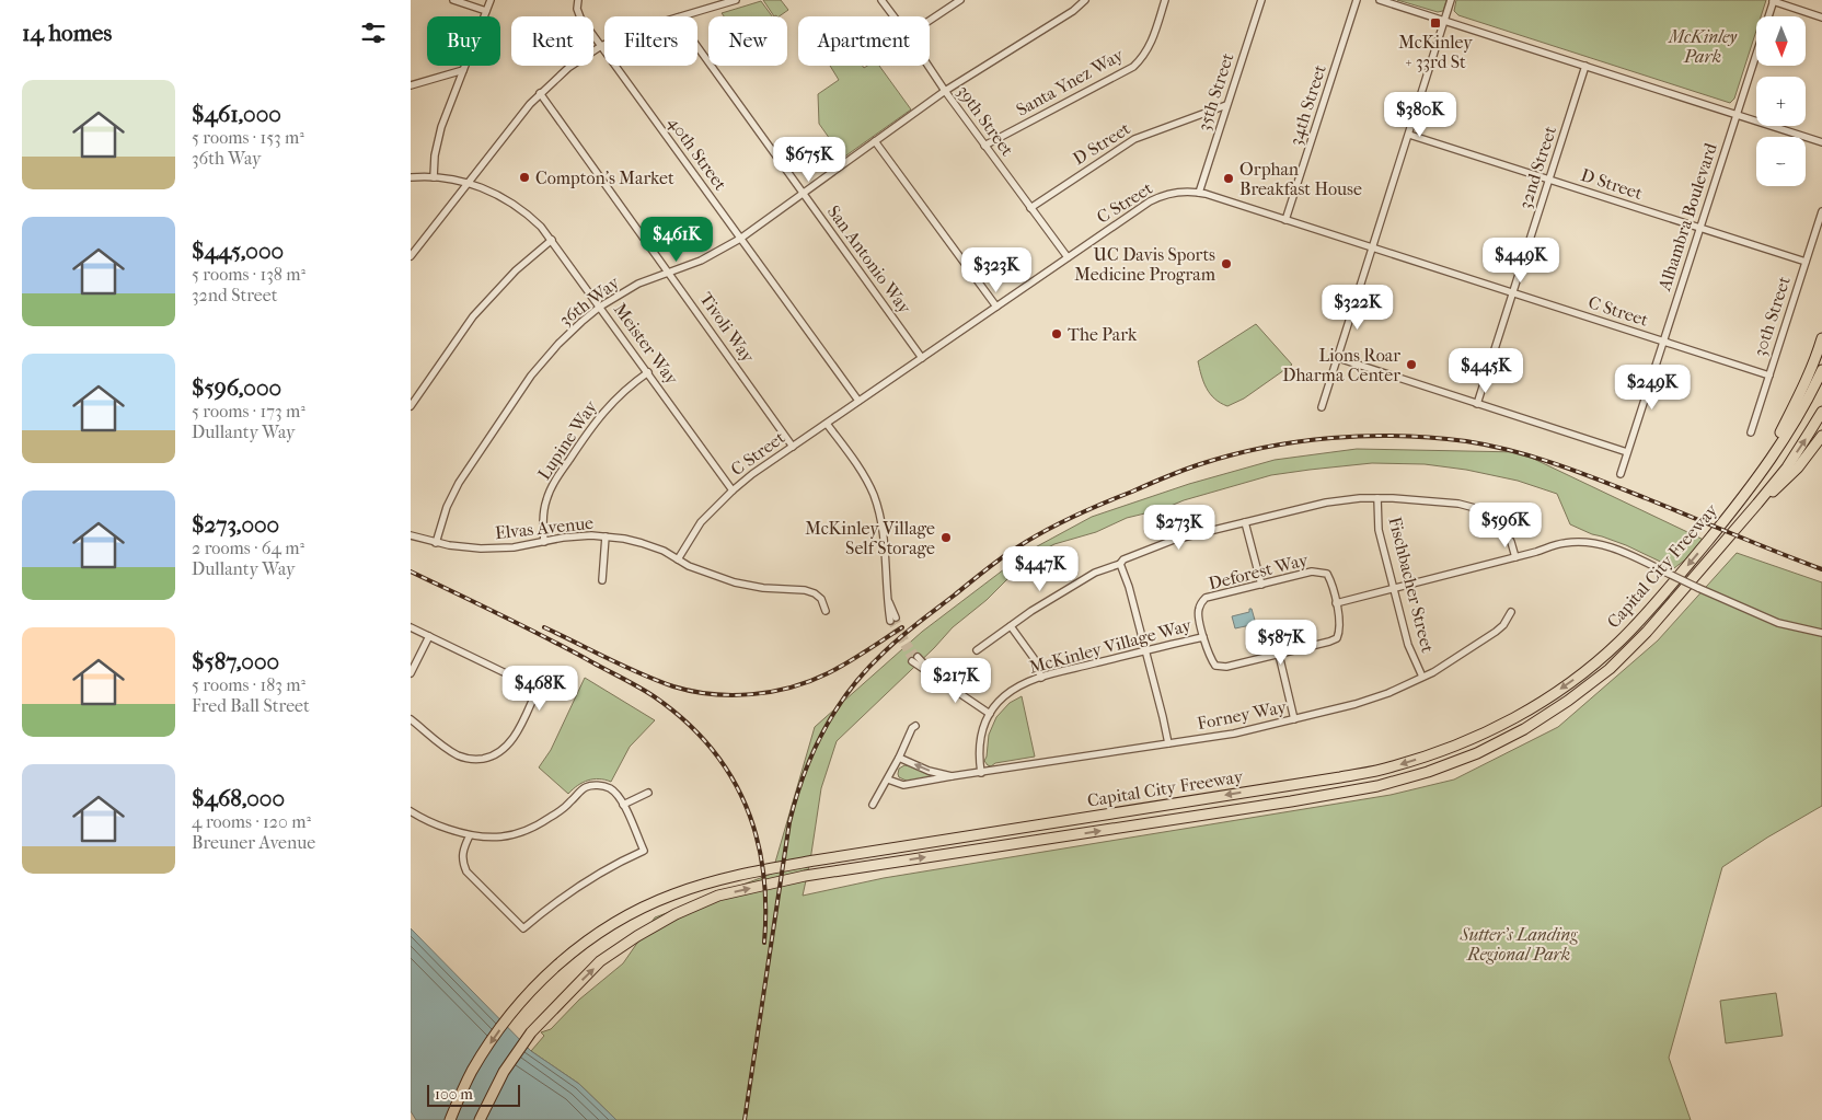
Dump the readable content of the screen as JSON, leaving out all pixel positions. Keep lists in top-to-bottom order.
{
  "streets": {
    "highway": ["Capital City Freeway"],
    "street": [
      "Santa Ynez Way",
      "35th Street",
      "34th Street",
      "39th Street",
      "D Street",
      "40th Street",
      "32nd Street",
      "C Street",
      "Alhambra Boulevard",
      "San Antonio Way",
      "36th Way",
      "30th Street",
      "Tivoli Way",
      "Meister Way",
      "Lupine Way",
      "Elvas Avenue",
      "Deforest Way",
      "Fischbacher Street",
      "McKinley Village Way",
      "Forney Way"
    ]
  },
  "crossings": [
    ["Santa Ynez Way", "39th Street"],
    ["35th Street", "D Street"],
    ["35th Street", "C Street"],
    ["34th Street", "C Street"],
    ["39th Street", "D Street"],
    ["39th Street", "C Street"],
    ["39th Street", "36th Way"],
    ["D Street", "32nd Street"],
    ["D Street", "Alhambra Boulevard"],
    ["D Street", "30th Street"],
    ["40th Street", "C Street"],
    ["40th Street", "36th Way"],
    ["32nd Street", "C Street"],
    ["C Street", "Alhambra Boulevard"],
    ["C Street", "San Antonio Way"],
    ["C Street", "30th Street"],
    ["C Street", "Tivoli Way"],
    ["C Street", "Meister Way"],
    ["C Street", "Elvas Avenue"],
    ["San Antonio Way", "36th Way"],
    ["36th Way", "Tivoli Way"],
    ["36th Way", "Meister Way"],
    ["36th Way", "Elvas Avenue"],
    ["Meister Way", "Lupine Way"],
    ["Lupine Way", "Elvas Avenue"],
    ["Deforest Way", "McKinley Village Way"],
    ["Fischbacher Street", "Forney Way"]
  ],
  "parks": ["McKinley Park", "Sutter's Landing Regional Park"],
  "places": {
    "transit": ["McKinley + 33rd St"],
    "other": [
      "Compton's Market",
      "Orphan Breakfast House",
      "UC Davis Sports Medicine Program",
      "The Park",
      "Lions Roar Dharma Center",
      "McKinley Village Self Storage"
    ]
  },
  "scale_bar": "100 m",
  "north": "bottom",
  "page": {
    "heading": "14 homes",
    "map_buttons": ["+", "−"],
    "chip": [
      "Buy",
      "Rent",
      "Filters",
      "New",
      "Apartment"
    ],
    "list": [
      {
        "name": "$461,000",
        "note": "5 rooms · 153 m² · 36th Way"
      },
      {
        "name": "$445,000",
        "note": "5 rooms · 138 m² · 32nd Street"
      },
      {
        "name": "$596,000",
        "note": "5 rooms · 173 m² · Dullanty Way"
      },
      {
        "name": "$273,000",
        "note": "2 rooms · 64 m² · Dullanty Way"
      },
      {
        "name": "$587,000",
        "note": "5 rooms · 183 m² · Fred Ball Street"
      },
      {
        "name": "$468,000",
        "note": "4 rooms · 120 m² · Breuner Avenue"
      }
    ],
    "price": [
      "$380K",
      "$675K",
      "$461K",
      "$449K",
      "$323K",
      "$322K",
      "$445K",
      "$249K",
      "$596K",
      "$273K",
      "$447K",
      "$587K",
      "$217K",
      "$468K"
    ],
    "scale": "100 m"
  }
}
